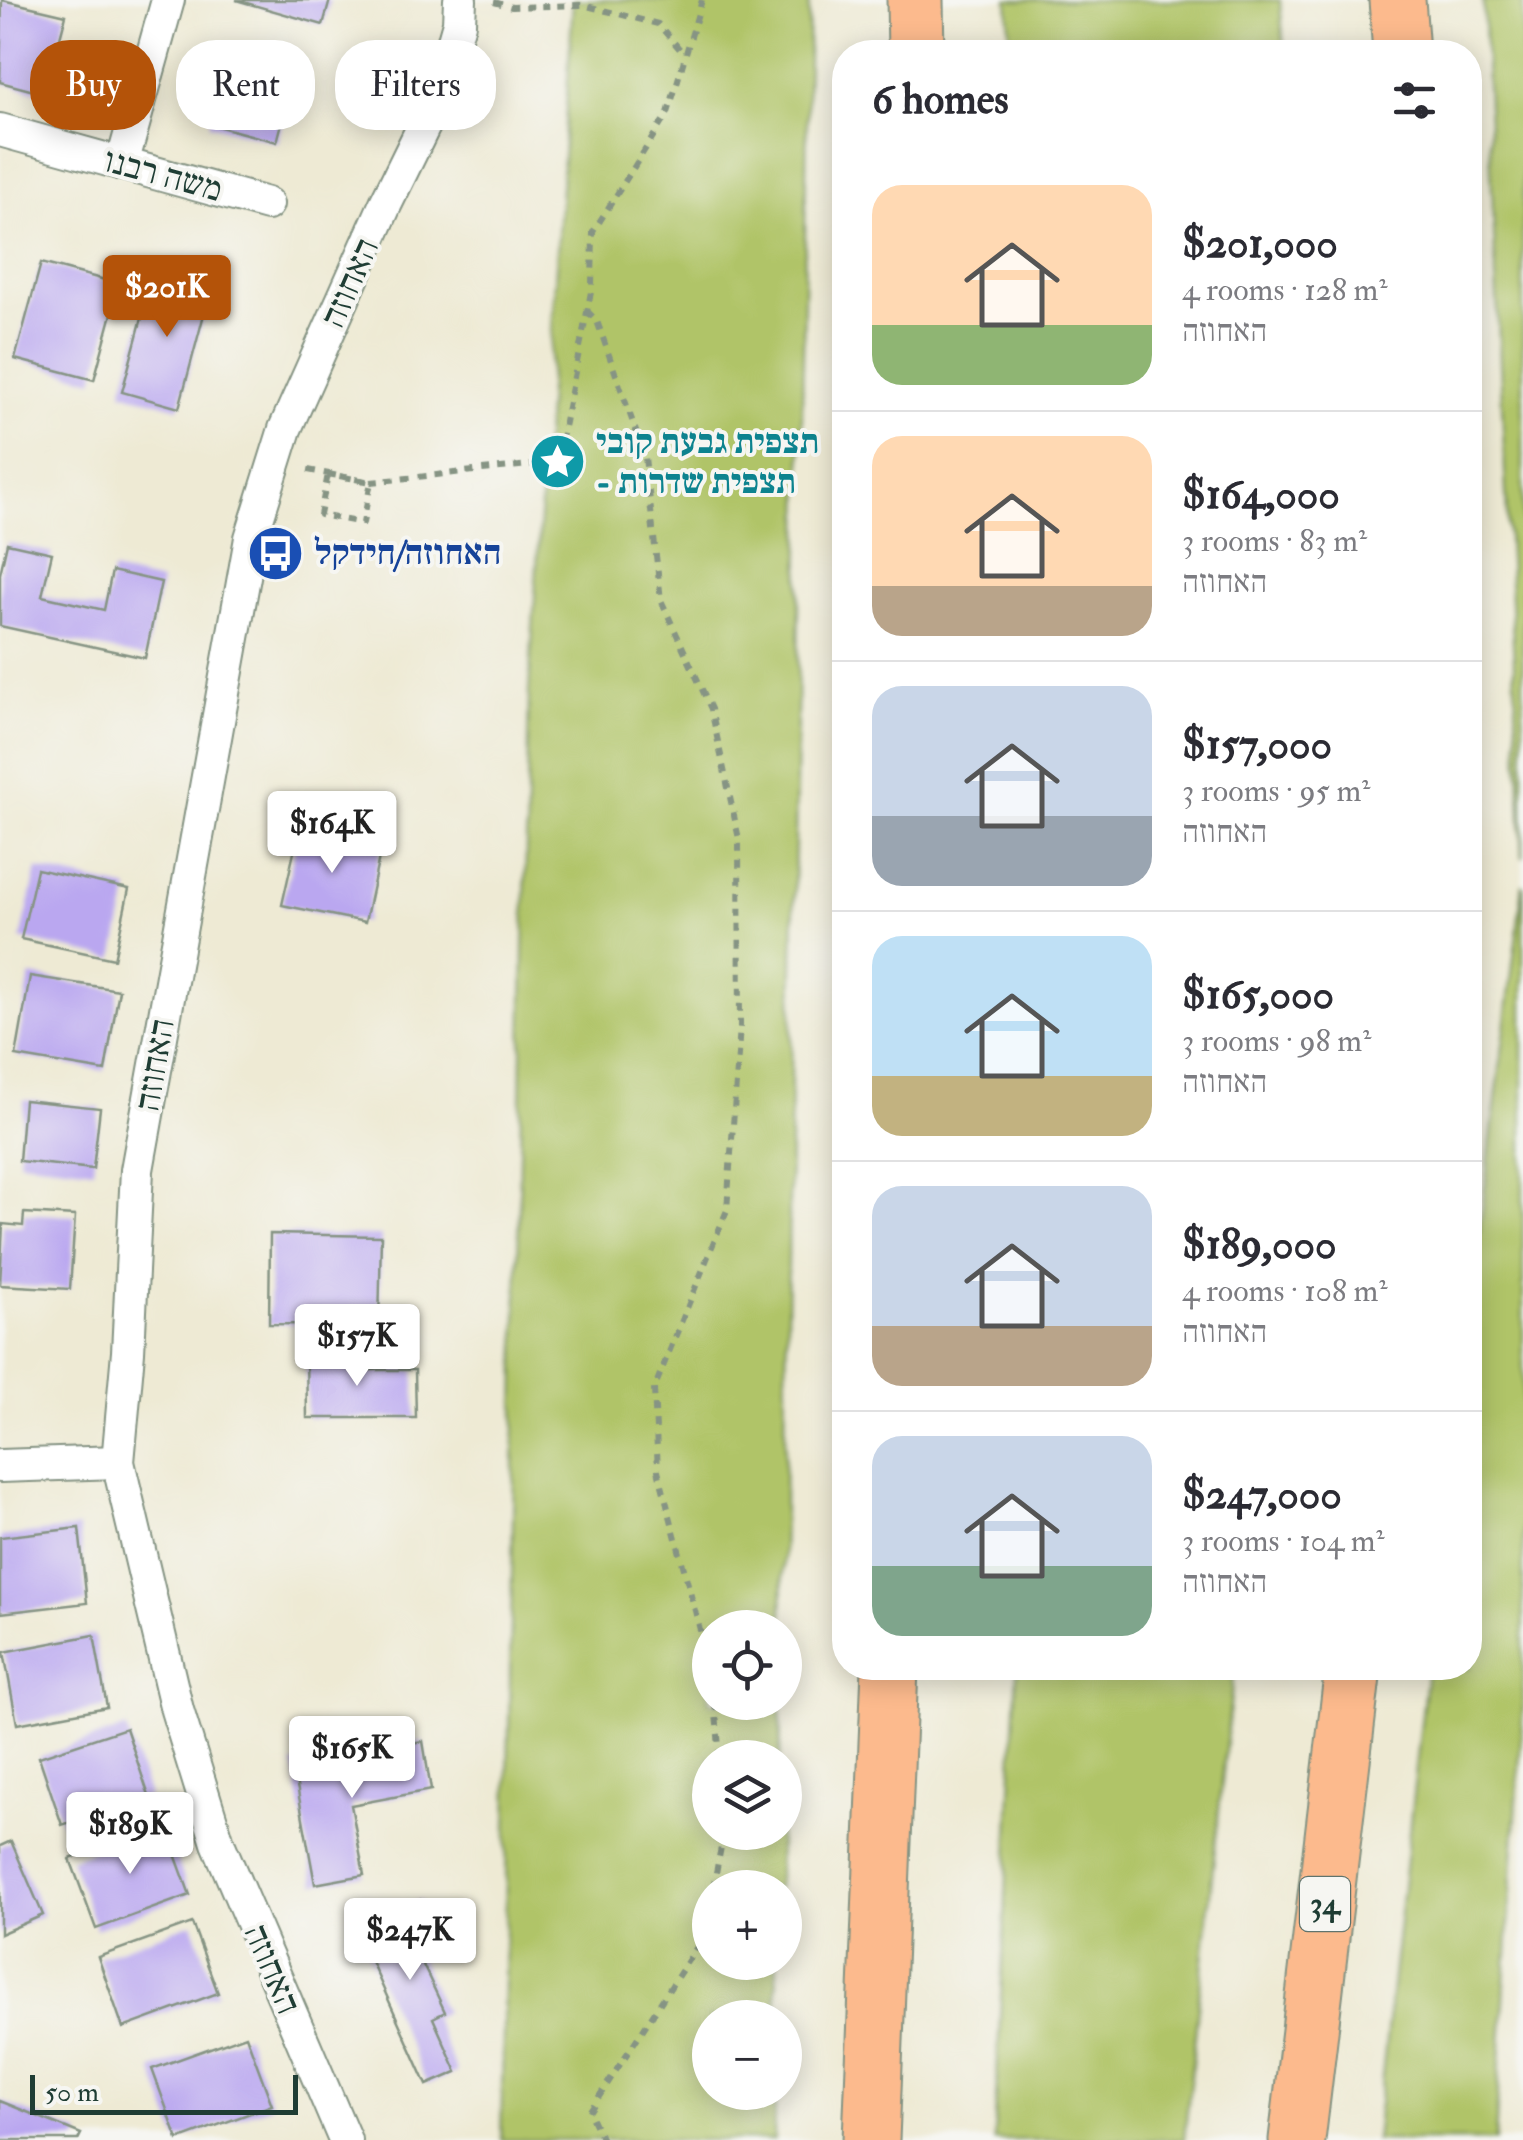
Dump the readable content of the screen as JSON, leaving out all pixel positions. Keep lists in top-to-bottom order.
{
  "streets": {
    "highway": ["34"],
    "street": ["משה רבנו", "האחוזה"]
  },
  "places": {
    "place": ["תצפית גבעת קובי - תצפית שדרות"],
    "bus stop": ["האחוזה/חידקל"]
  },
  "scale_bar": "50 m",
  "page": {
    "chip": ["Buy", "Rent", "Filters"],
    "heading": "6 homes",
    "list": [
      {
        "name": "$201,000",
        "note": "4 rooms · 128 m² · האחוזה"
      },
      {
        "name": "$164,000",
        "note": "3 rooms · 83 m² · האחוזה"
      },
      {
        "name": "$157,000",
        "note": "3 rooms · 95 m² · האחוזה"
      },
      {
        "name": "$165,000",
        "note": "3 rooms · 98 m² · האחוזה"
      },
      {
        "name": "$189,000",
        "note": "4 rooms · 108 m² · האחוזה"
      },
      {
        "name": "$247,000",
        "note": "3 rooms · 104 m² · האחוזה"
      }
    ],
    "price": [
      "$201K",
      "$164K",
      "$157K",
      "$165K",
      "$189K",
      "$247K"
    ],
    "map_buttons": ["+", "−"],
    "scale": "50 m"
  }
}
